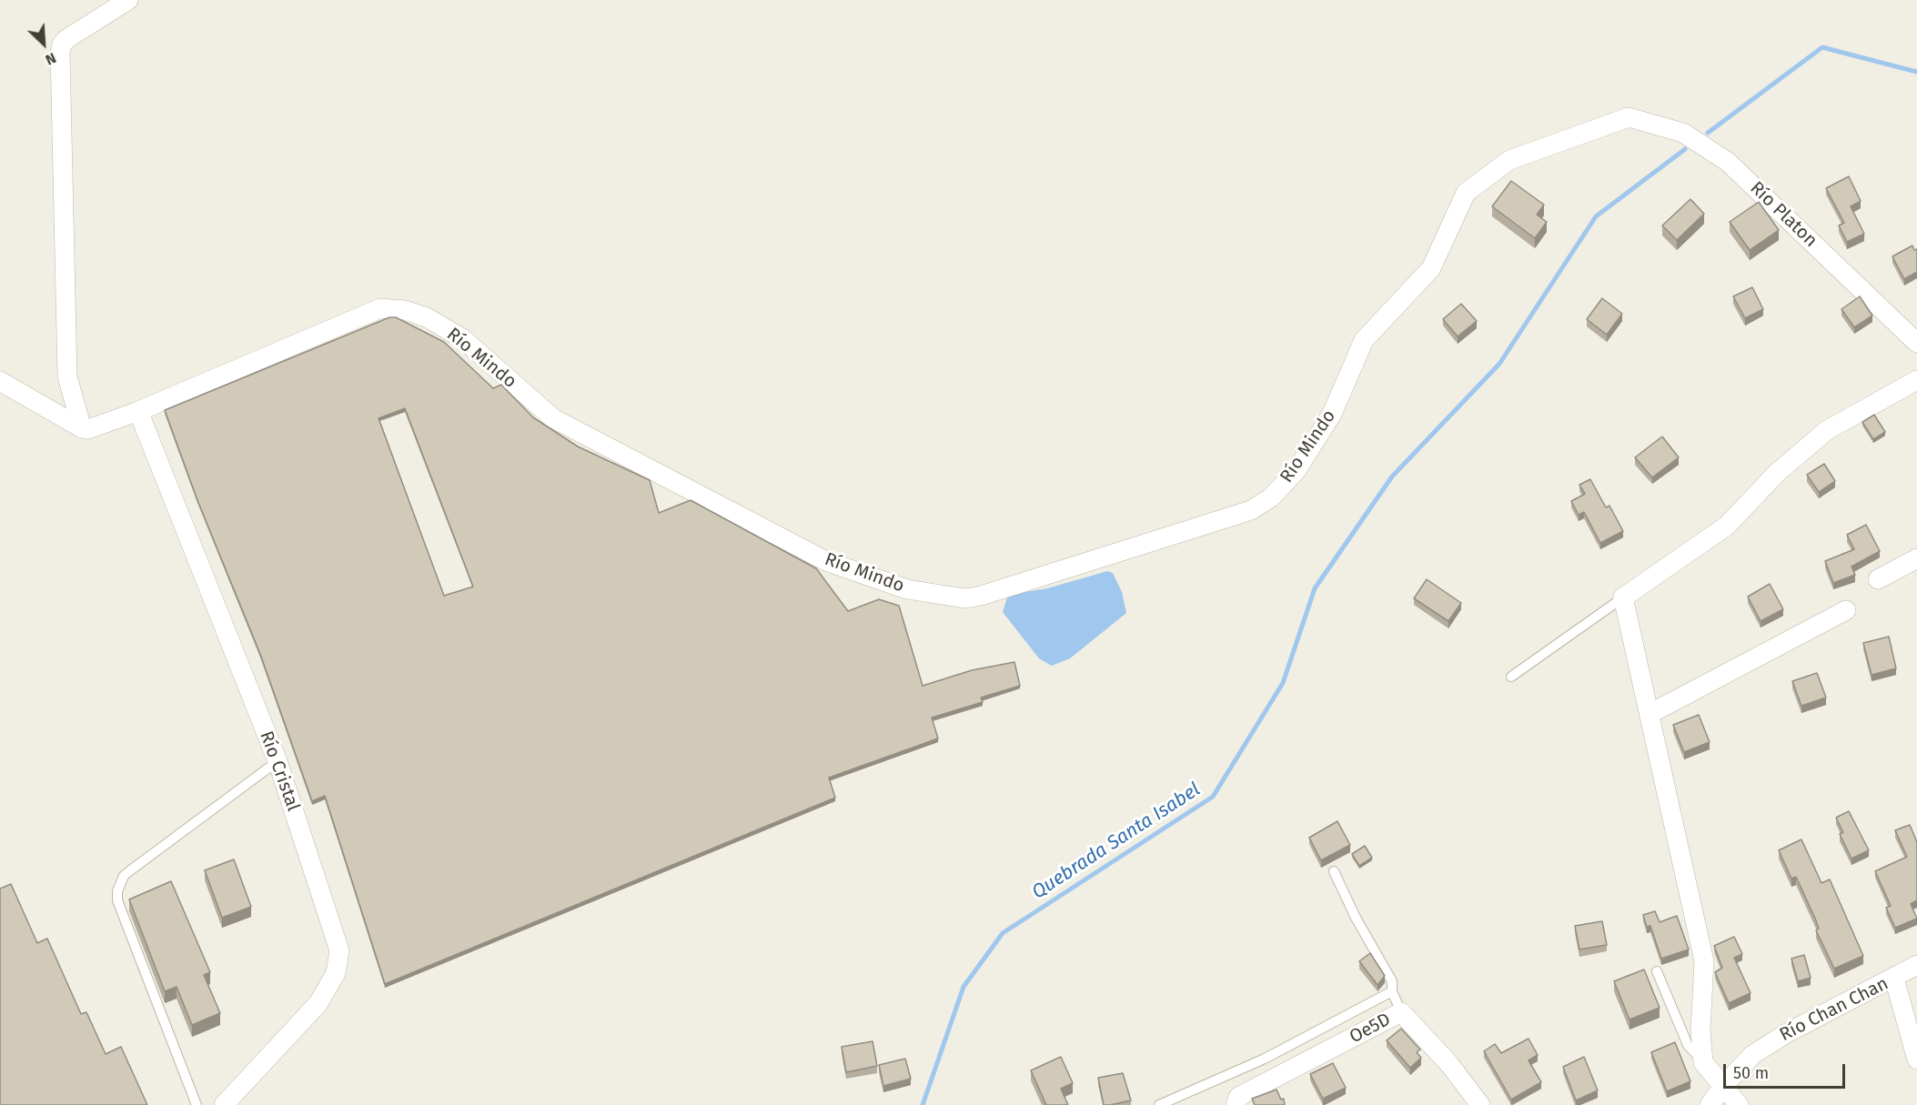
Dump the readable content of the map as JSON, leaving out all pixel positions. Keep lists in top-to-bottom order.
{
  "streets": {
    "street": [
      "Río Platon",
      "Río Mindo",
      "Río Cristal",
      "Río Chan Chan",
      "Oe5D"
    ]
  },
  "crossings": [
    ["Río Platon", "Río Mindo"],
    ["Río Mindo", "Río Cristal"]
  ],
  "water": ["Quebrada Santa Isabel"],
  "scale_bar": "50 m",
  "north": "bottom right"
}
